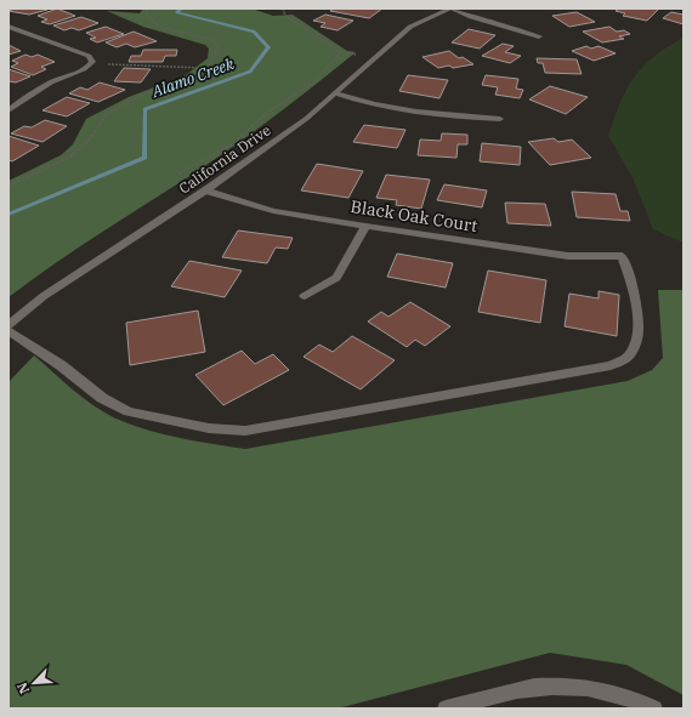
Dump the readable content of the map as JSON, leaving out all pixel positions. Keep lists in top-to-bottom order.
{
  "streets": {
    "street": ["California Drive", "Black Oak Court"]
  },
  "crossings": [
    ["California Drive", "Black Oak Court"]
  ],
  "water": ["Alamo Creek"],
  "north": "bottom left"
}
